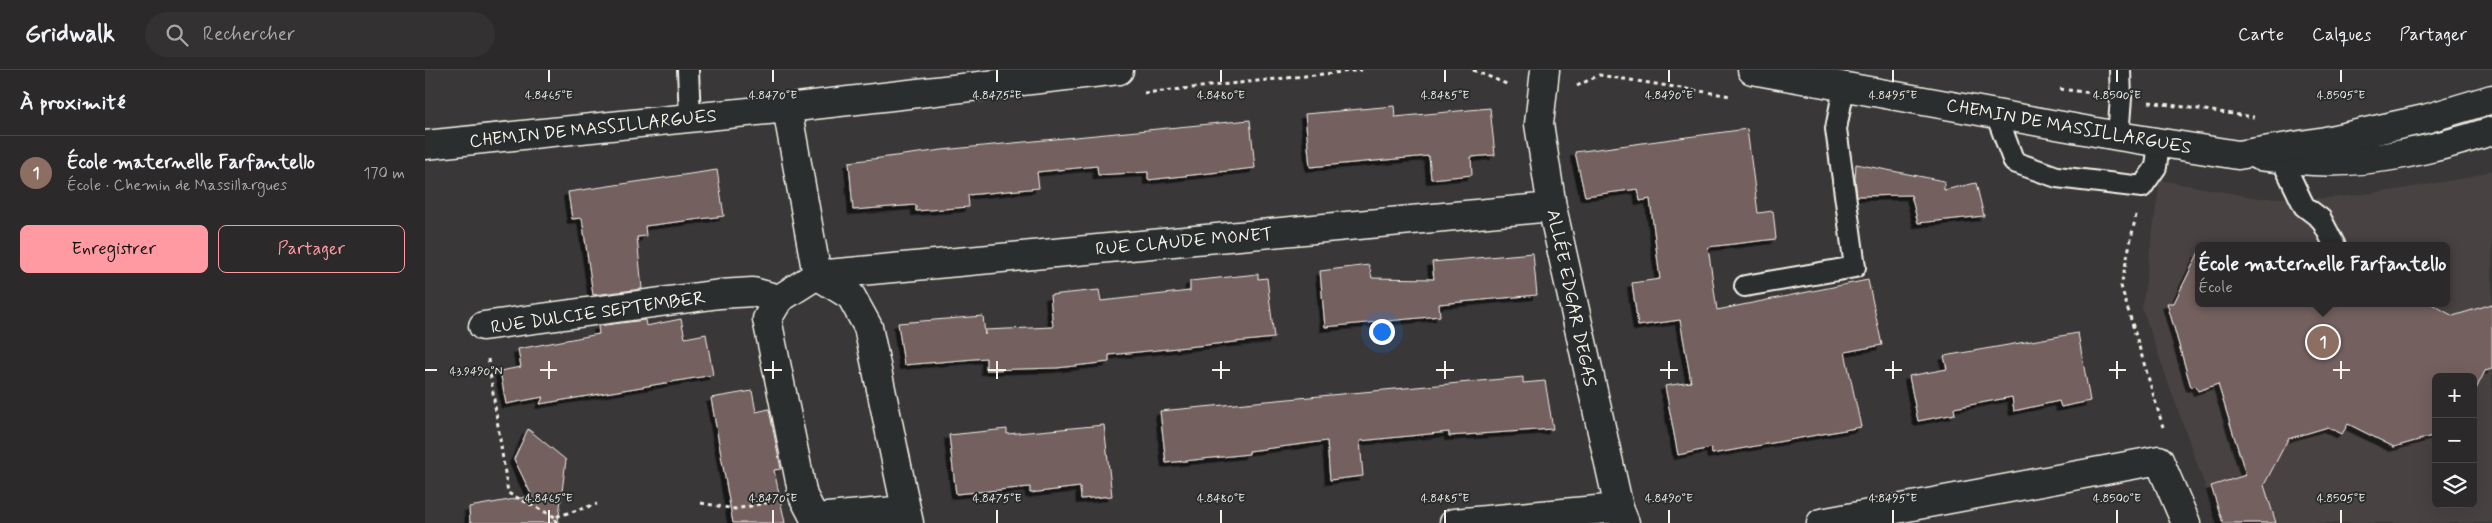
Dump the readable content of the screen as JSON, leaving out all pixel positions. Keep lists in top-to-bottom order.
{
  "streets": {
    "street": [
      "CHEMIN DE MASSILLARGUES",
      "RUE CLAUDE MONET",
      "ALLÉE EDGAR DEGAS",
      "RUE DULCIE SEPTEMBER"
    ]
  },
  "crossings": [
    ["RUE CLAUDE MONET", "ALLÉE EDGAR DEGAS"]
  ],
  "page": {
    "header": "Gridwalk",
    "search": "Rechercher",
    "nav": ["Carte", "Calques", "Partager"],
    "heading": "À proximité",
    "list": [
      {
        "mark": "1",
        "name": "École maternelle Farfantello",
        "note": "École · Chemin de Massillargues",
        "value": "170 m"
      }
    ],
    "buttons": ["Enregistrer", "Partager"],
    "popup": ["École maternelle Farfantello", "École"],
    "pins": "1",
    "map_buttons": ["+", "−"]
  },
  "coordinates": [
    "4.8465°E",
    "4.8470°E",
    "4.8475°E",
    "4.8480°E",
    "4.8485°E",
    "4.8490°E",
    "4.8495°E",
    "4.8500°E",
    "4.8505°E",
    "43.9490°N"
  ]
}
